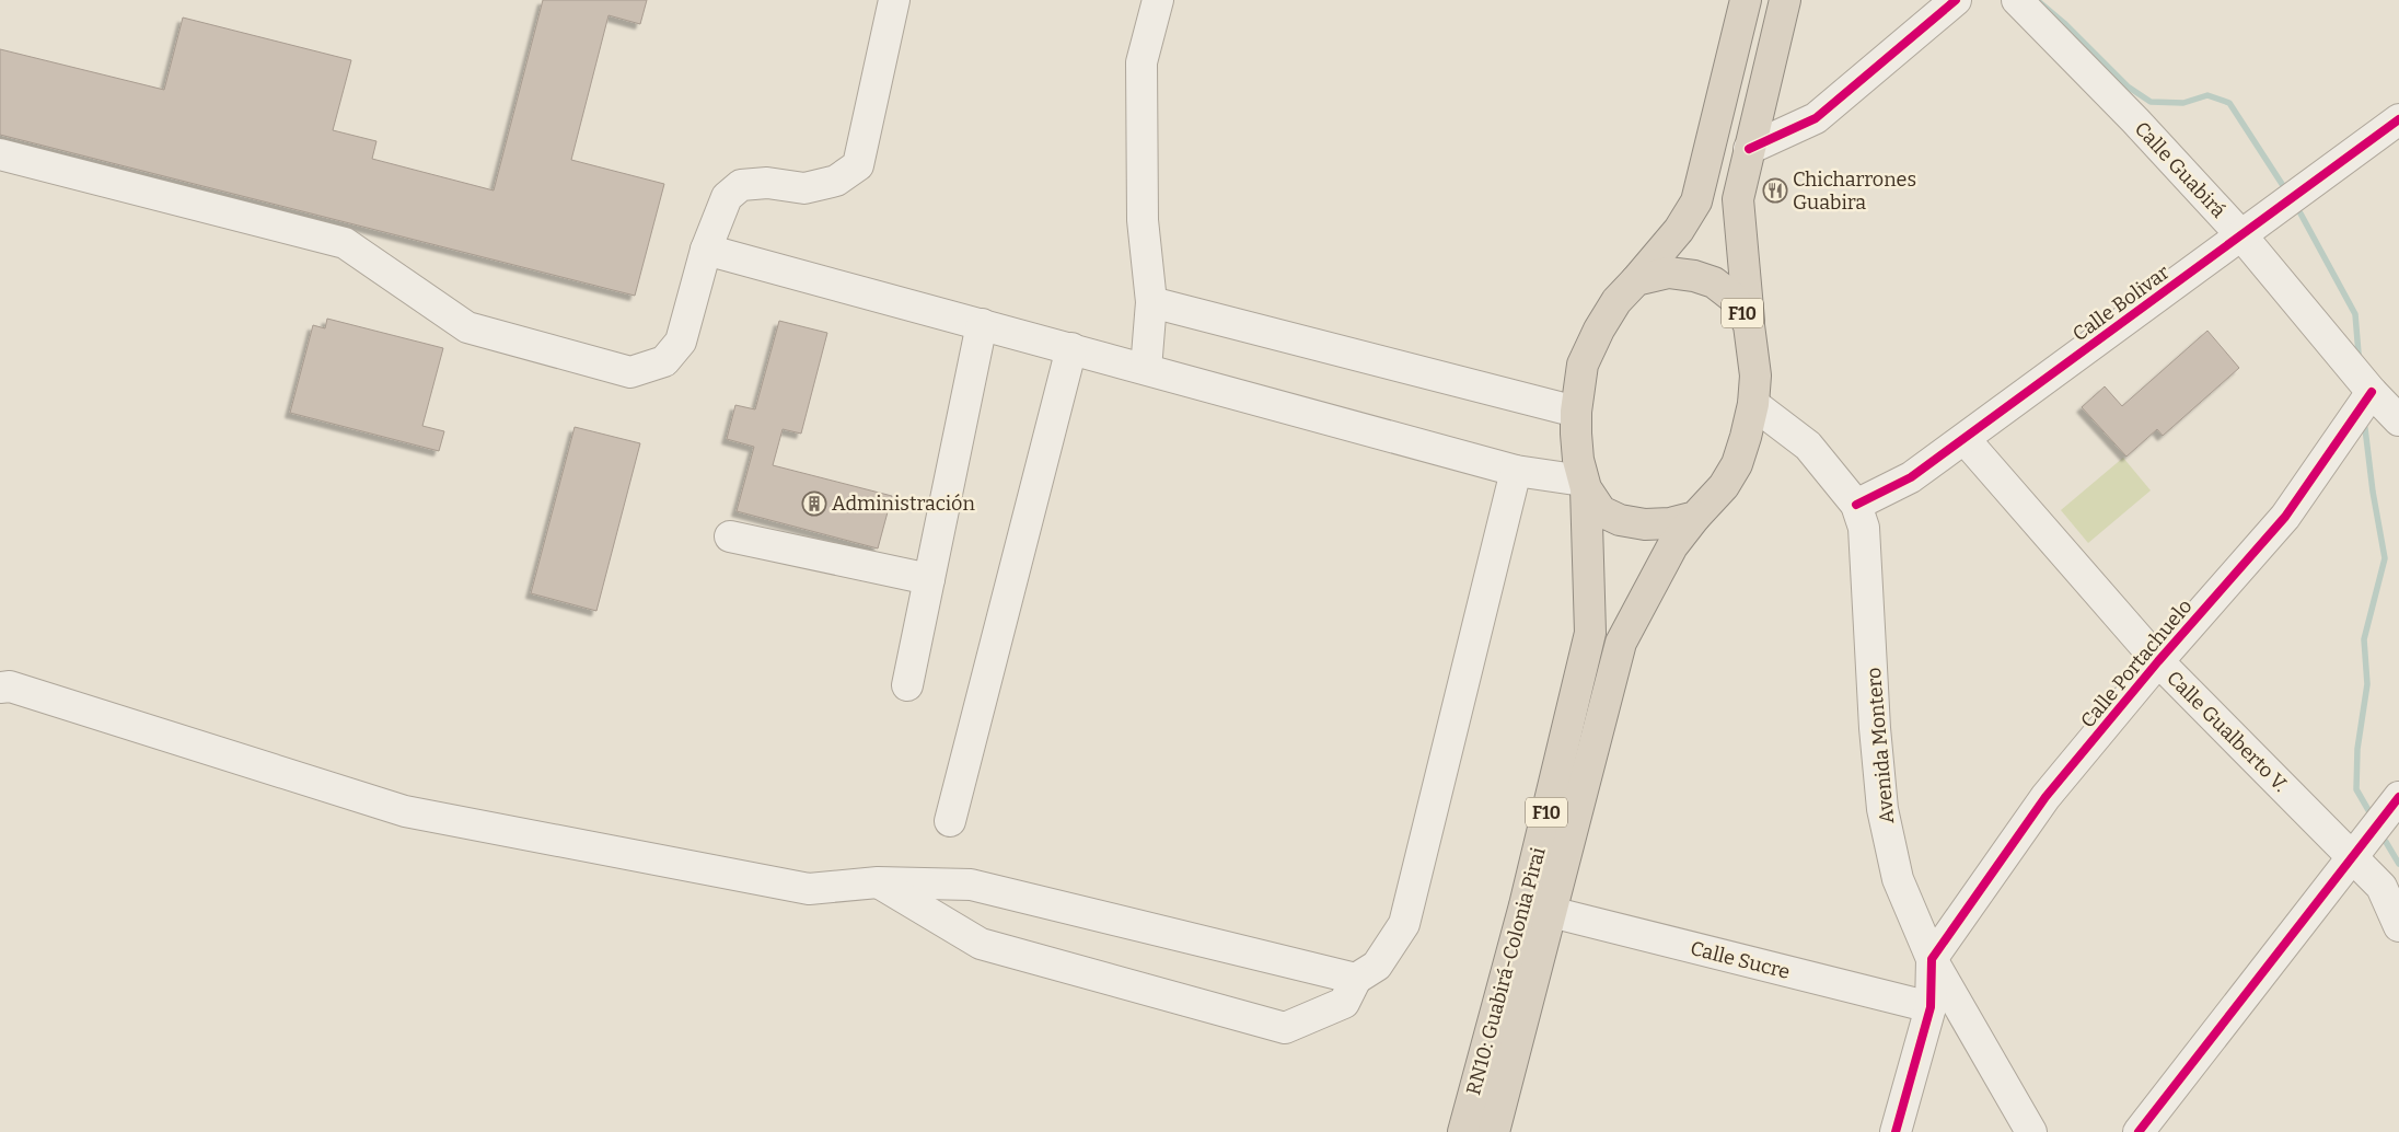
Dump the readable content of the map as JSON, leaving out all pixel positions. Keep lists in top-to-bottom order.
{
  "streets": {
    "highway": ["F10", "RN10: Guabirá-Colonia Pirai"],
    "street": [
      "Calle Guabirá",
      "Calle Bolivar",
      "Calle Portachuelo",
      "Calle Gualberto V.",
      "Avenida Montero",
      "Calle Sucre"
    ]
  },
  "crossings": [
    ["Calle Guabirá", "Calle Bolivar"],
    ["Calle Guabirá", "Calle Portachuelo"],
    ["Calle Bolivar", "Calle Gualberto V."],
    ["Calle Bolivar", "Avenida Montero"],
    ["F10", "Avenida Montero"],
    ["F10", "RN10: Guabirá-Colonia Pirai"],
    ["Calle Portachuelo", "Calle Gualberto V."],
    ["Calle Portachuelo", "Avenida Montero"],
    ["Calle Sucre", "RN10: Guabirá-Colonia Pirai"]
  ],
  "places": {
    "restaurant": ["Chicharrones Guabira"],
    "building": ["Administración"]
  }
}
